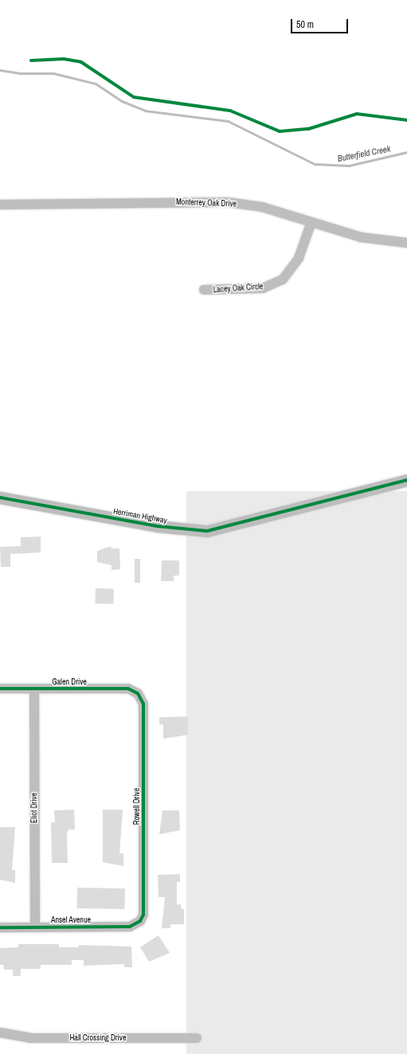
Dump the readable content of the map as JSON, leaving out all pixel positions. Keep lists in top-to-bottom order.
{
  "streets": {
    "main road": ["Herriman Highway"],
    "street": [
      "Monterrey Oak Drive",
      "Lacey Oak Circle",
      "Galen Drive",
      "Rowell Drive",
      "Eliot Drive",
      "Ansel Avenue",
      "Hall Crossing Drive"
    ]
  },
  "crossings": [
    ["Monterrey Oak Drive", "Lacey Oak Circle"],
    ["Galen Drive", "Rowell Drive"],
    ["Galen Drive", "Eliot Drive"],
    ["Rowell Drive", "Ansel Avenue"],
    ["Eliot Drive", "Ansel Avenue"]
  ],
  "water": ["Butterfield Creek"],
  "scale_bar": "50 m"
}
